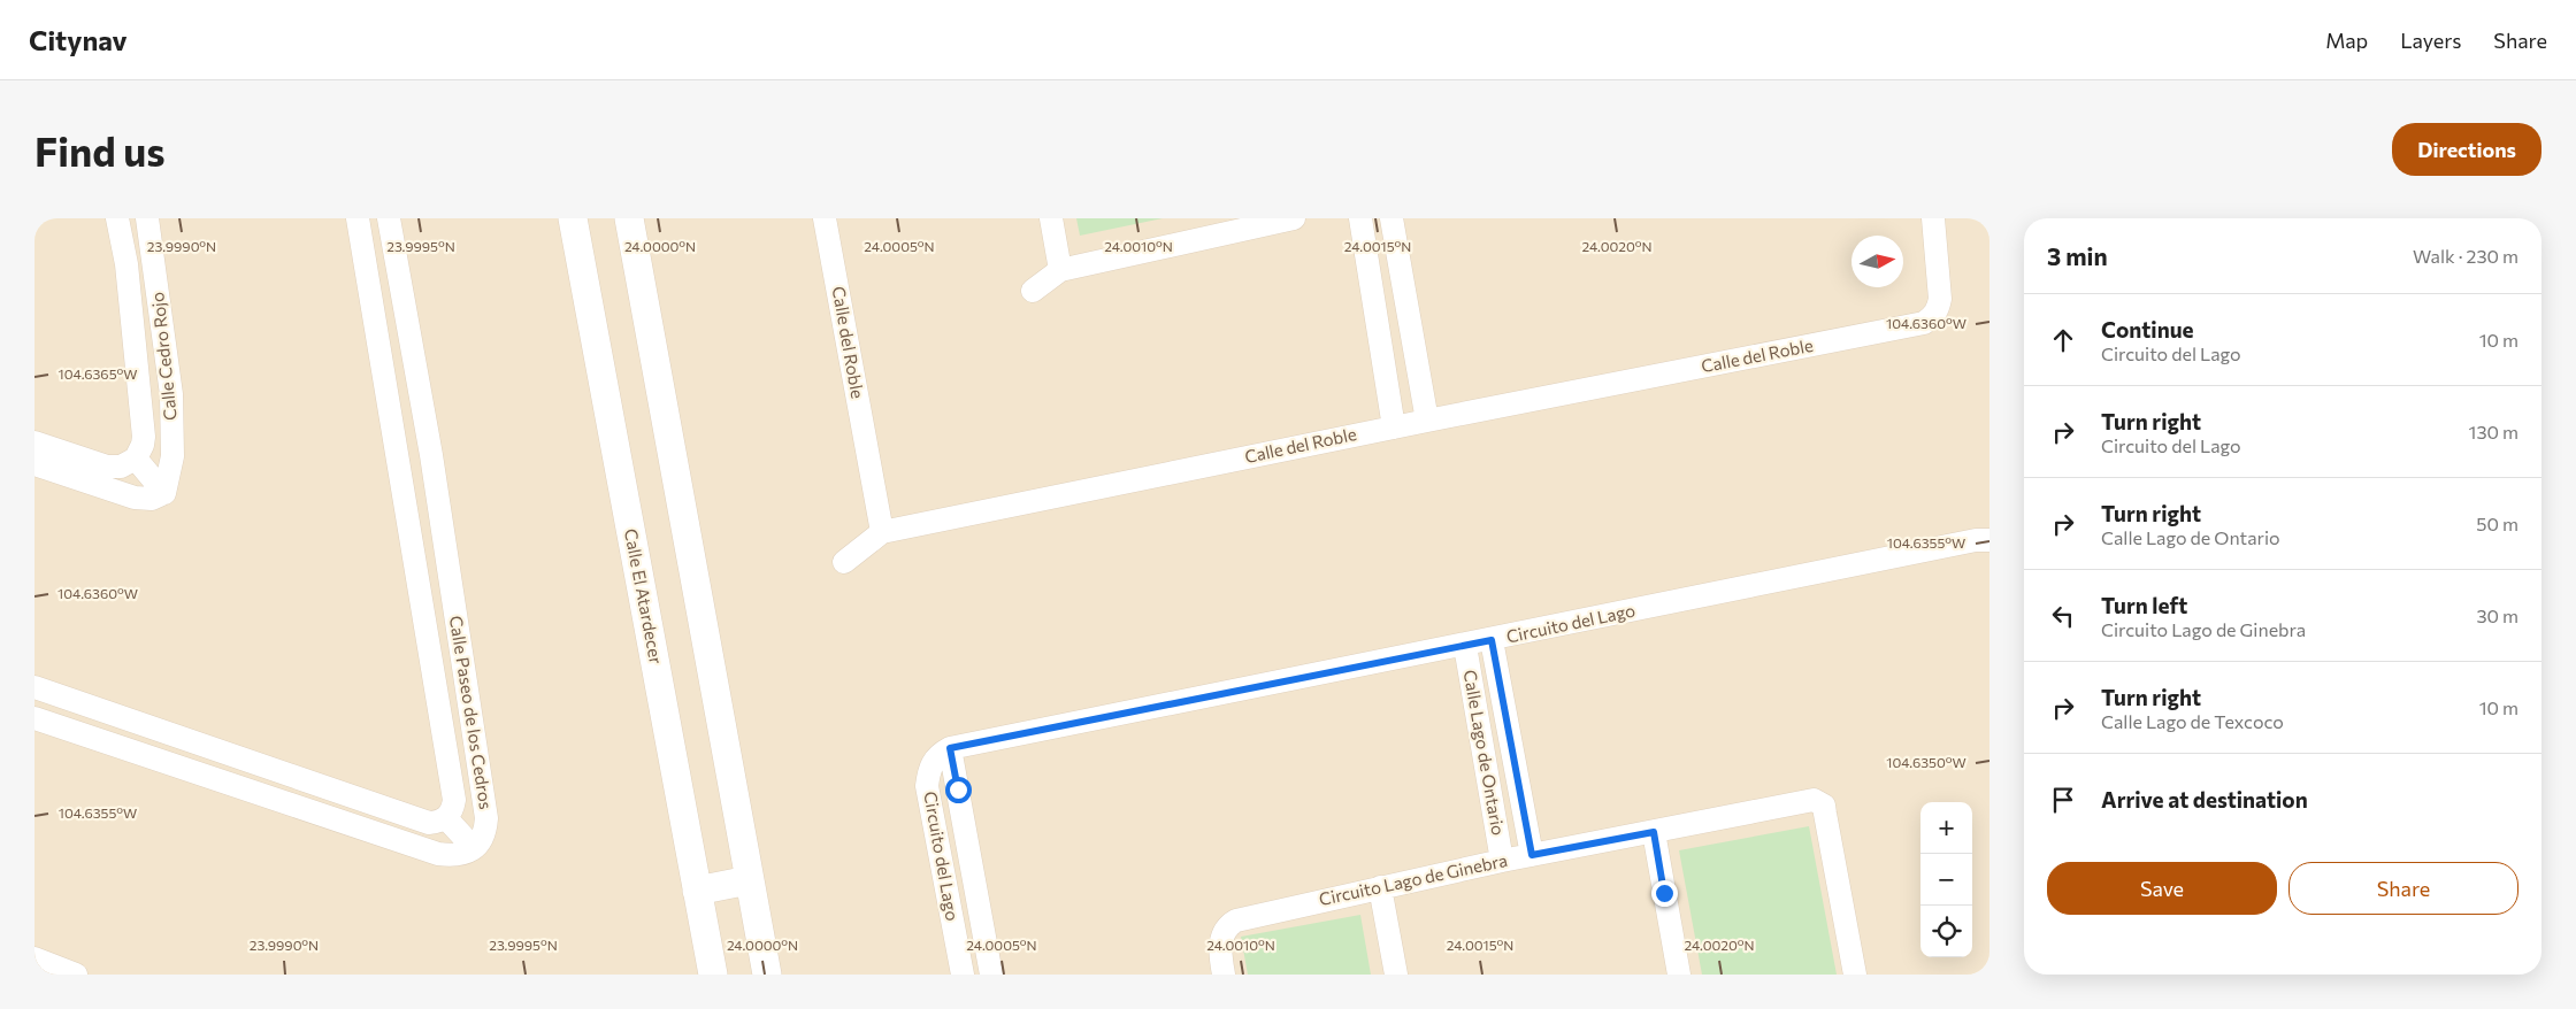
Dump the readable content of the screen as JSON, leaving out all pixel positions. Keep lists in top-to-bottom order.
{
  "streets": {
    "street": [
      "Calle del Roble",
      "Calle Cedro Rojo",
      "Calle El Atardecer",
      "Circuito del Lago",
      "Calle Paseo de los Cedros",
      "Calle Lago de Ontario",
      "Circuito Lago de Ginebra"
    ]
  },
  "crossings": [
    ["Circuito del Lago", "Calle Lago de Ontario"],
    ["Calle Lago de Ontario", "Circuito Lago de Ginebra"]
  ],
  "north": "right",
  "page": {
    "header": "Citynav",
    "nav": ["Map", "Layers", "Share"],
    "buttons": [
      "Directions",
      ["Save", "Share"]
    ],
    "title": "Find us",
    "heading": ["3 min", "Walk · 230 m"],
    "list": [
      ["Continue", "Circuito del Lago", "10 m"],
      ["Turn right", "Circuito del Lago", "130 m"],
      ["Turn right", "Calle Lago de Ontario", "50 m"],
      ["Turn left", "Circuito Lago de Ginebra", "30 m"],
      ["Turn right", "Calle Lago de Texcoco", "10 m"],
      "Arrive at destination"
    ],
    "map_buttons": ["+", "−"]
  },
  "coordinates": [
    "23.9990°N",
    "23.9995°N",
    "24.0000°N",
    "24.0005°N",
    "24.0010°N",
    "24.0015°N",
    "24.0020°N",
    "104.6360°W",
    "104.6365°W",
    "104.6355°W",
    "104.6350°W"
  ]
}
